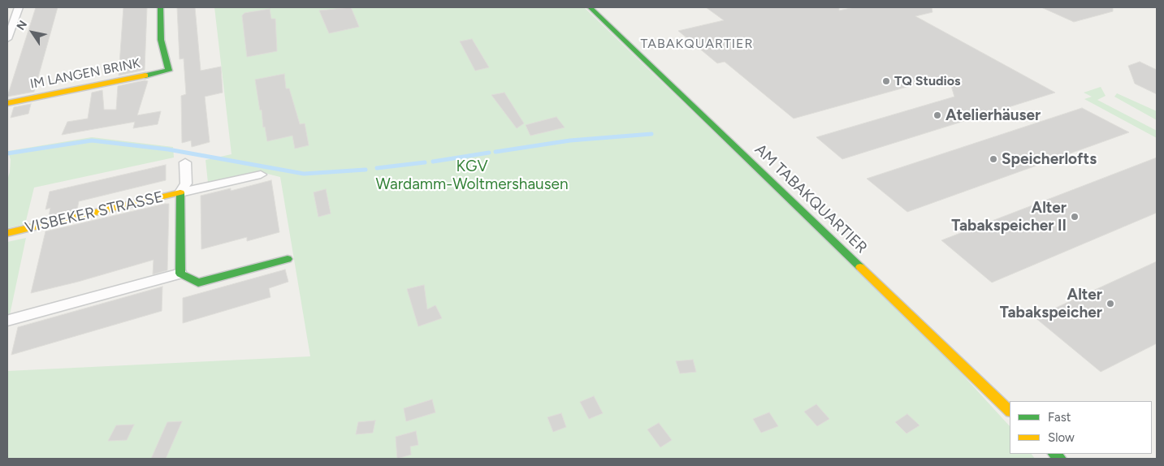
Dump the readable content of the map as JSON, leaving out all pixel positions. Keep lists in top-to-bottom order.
{
  "streets": {
    "street": ["IM LANGEN BRINK", "AM TABAKQUARTIER", "VISBEKER STRASSE"]
  },
  "districts": ["TABAKQUARTIER"],
  "parks": ["KGV Wardamm-Woltmershausen"],
  "places": [
    "TQ Studios",
    "Atelierhäuser",
    "Speicherlofts",
    "Alter Tabakspeicher II",
    "Alter Tabakspeicher"
  ],
  "legend": ["Fast", "Slow"],
  "north": "top left"
}
